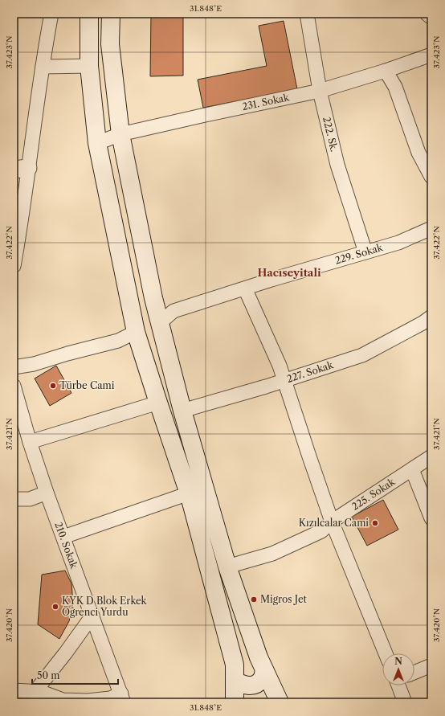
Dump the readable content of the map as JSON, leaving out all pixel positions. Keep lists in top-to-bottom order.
{
  "streets": {
    "street": [
      "231. Sokak",
      "222. Sk.",
      "229. Sokak",
      "227. Sokak",
      "225. Sokak",
      "210. Sokak"
    ]
  },
  "crossings": [
    ["231. Sokak", "222. Sk."],
    ["222. Sk.", "229. Sokak"]
  ],
  "districts": ["Hacıseyitali"],
  "places": [
    "Türbe Cami",
    "Kızılcalar Cami",
    "Migros Jet",
    "KYK D Blok Erkek Öğrenci Yurdu"
  ],
  "scale_bar": "50 m",
  "north": "top",
  "coordinates": [
    "31.848°E",
    "37.423°N",
    "37.422°N",
    "37.421°N",
    "37.420°N"
  ]
}
